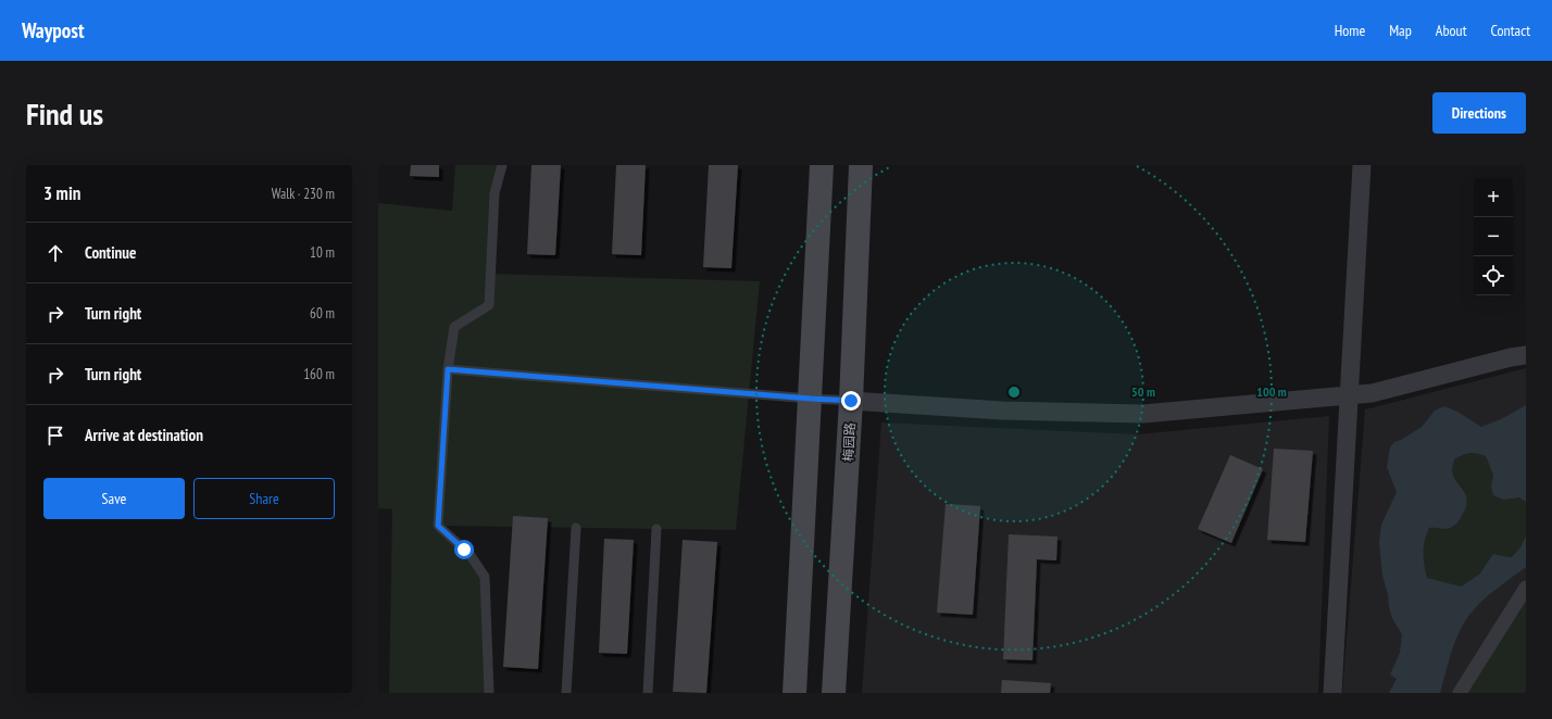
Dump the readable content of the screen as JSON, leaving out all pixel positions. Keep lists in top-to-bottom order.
{
  "streets": {
    "main road": ["梅园路"]
  },
  "page": {
    "header": "Waypost",
    "nav": [
      "Home",
      "Map",
      "About",
      "Contact"
    ],
    "buttons": [
      "Directions",
      ["Save", "Share"]
    ],
    "title": "Find us",
    "heading": ["3 min", "Walk · 230 m"],
    "map_buttons": ["+", "−"],
    "list": [
      ["Continue", "10 m"],
      ["Turn right", "60 m"],
      ["Turn right", "160 m"],
      "Arrive at destination"
    ]
  },
  "rings": ["50 m", "100 m"]
}
